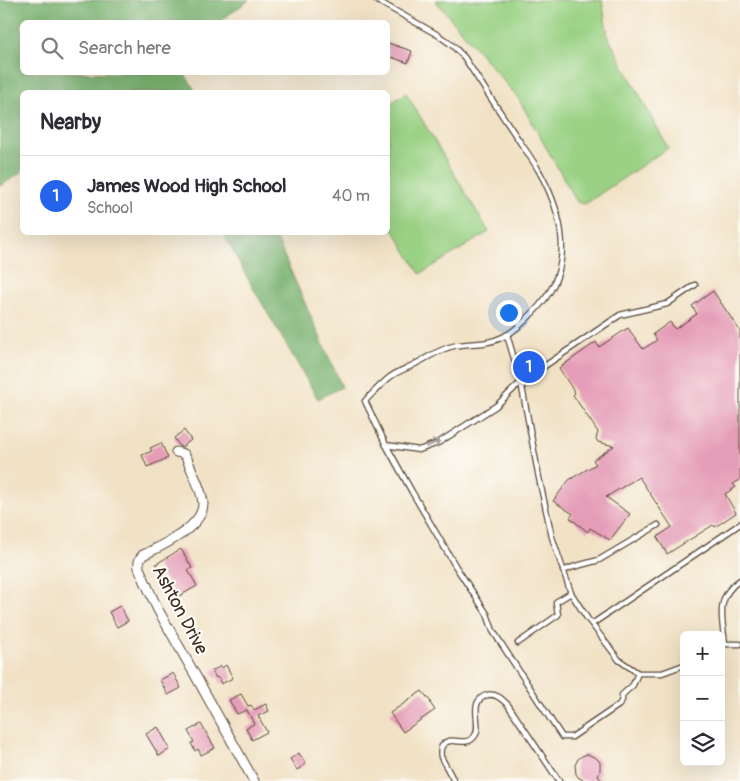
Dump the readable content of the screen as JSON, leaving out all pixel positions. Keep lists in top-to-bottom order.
{
  "streets": {
    "street": ["Ashton Drive"]
  },
  "page": {
    "search": "Search here",
    "heading": "Nearby",
    "list": [
      {
        "mark": "1",
        "name": "James Wood High School",
        "note": "School",
        "value": "40 m"
      }
    ],
    "pins": "1",
    "map_buttons": ["+", "−"]
  }
}
